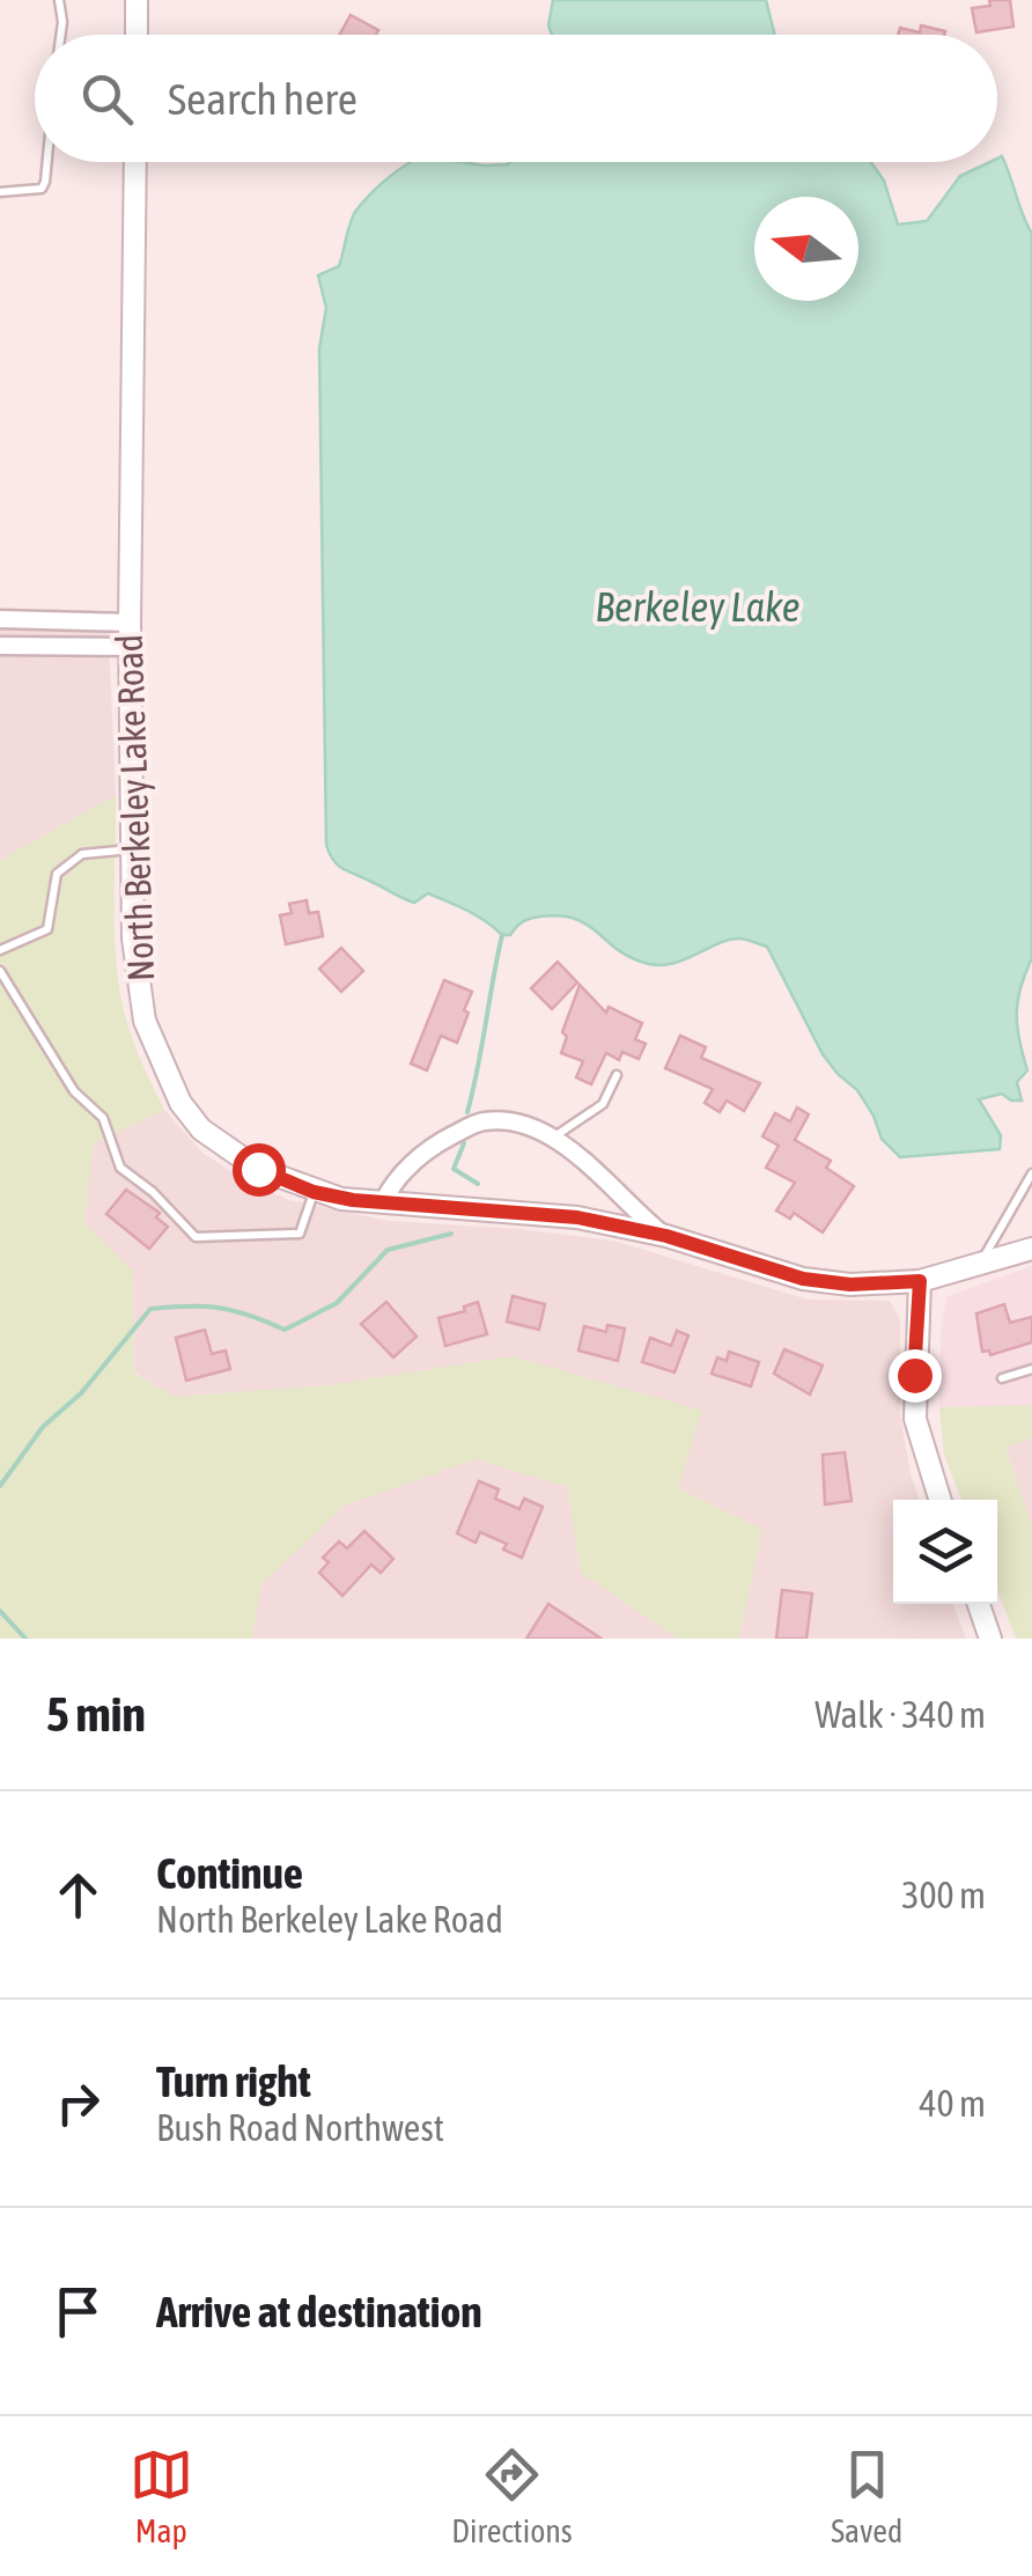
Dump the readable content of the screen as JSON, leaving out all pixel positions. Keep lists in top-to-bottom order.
{
  "streets": {
    "street": ["North Berkeley Lake Road"]
  },
  "water": ["Berkeley Lake"],
  "north": "left",
  "page": {
    "search": "Search here",
    "heading": ["5 min", "Walk · 340 m"],
    "list": [
      ["Continue", "North Berkeley Lake Road", "300 m"],
      ["Turn right", "Bush Road Northwest", "40 m"],
      "Arrive at destination"
    ],
    "nav": ["Map", "Directions", "Saved"]
  }
}
